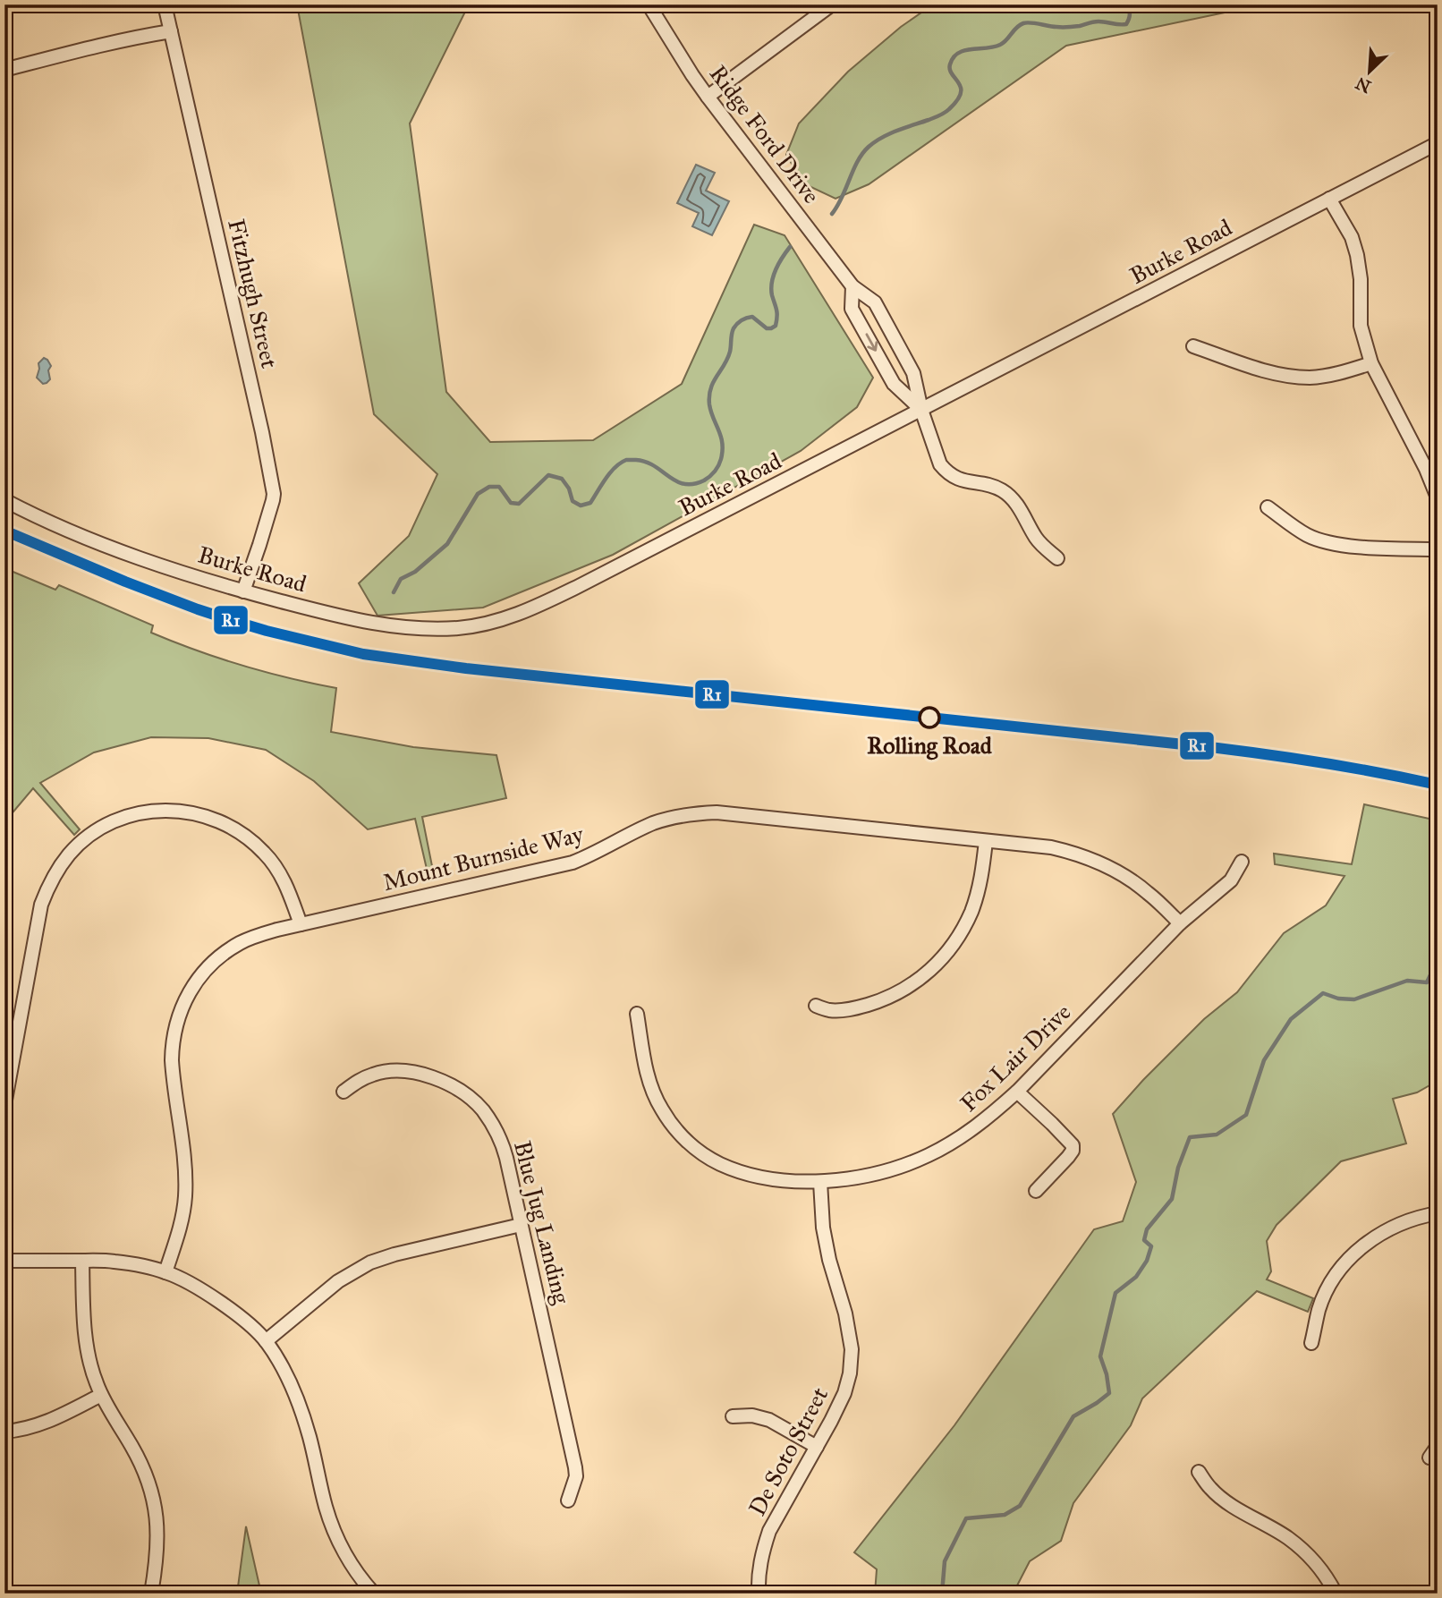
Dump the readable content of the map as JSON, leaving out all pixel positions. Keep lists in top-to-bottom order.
{
  "streets": {
    "street": [
      "Ridge Ford Drive",
      "Burke Road",
      "Fitzhugh Street",
      "Mount Burnside Way",
      "Fox Lair Drive",
      "Blue Jug Landing",
      "De Soto Street"
    ]
  },
  "crossings": [
    ["Ridge Ford Drive", "Burke Road"],
    ["Burke Road", "Fitzhugh Street"],
    ["Mount Burnside Way", "Fox Lair Drive"],
    ["Fox Lair Drive", "De Soto Street"]
  ],
  "places": ["Rolling Road"],
  "lines": ["transit line R1"],
  "north": "bottom left"
}
